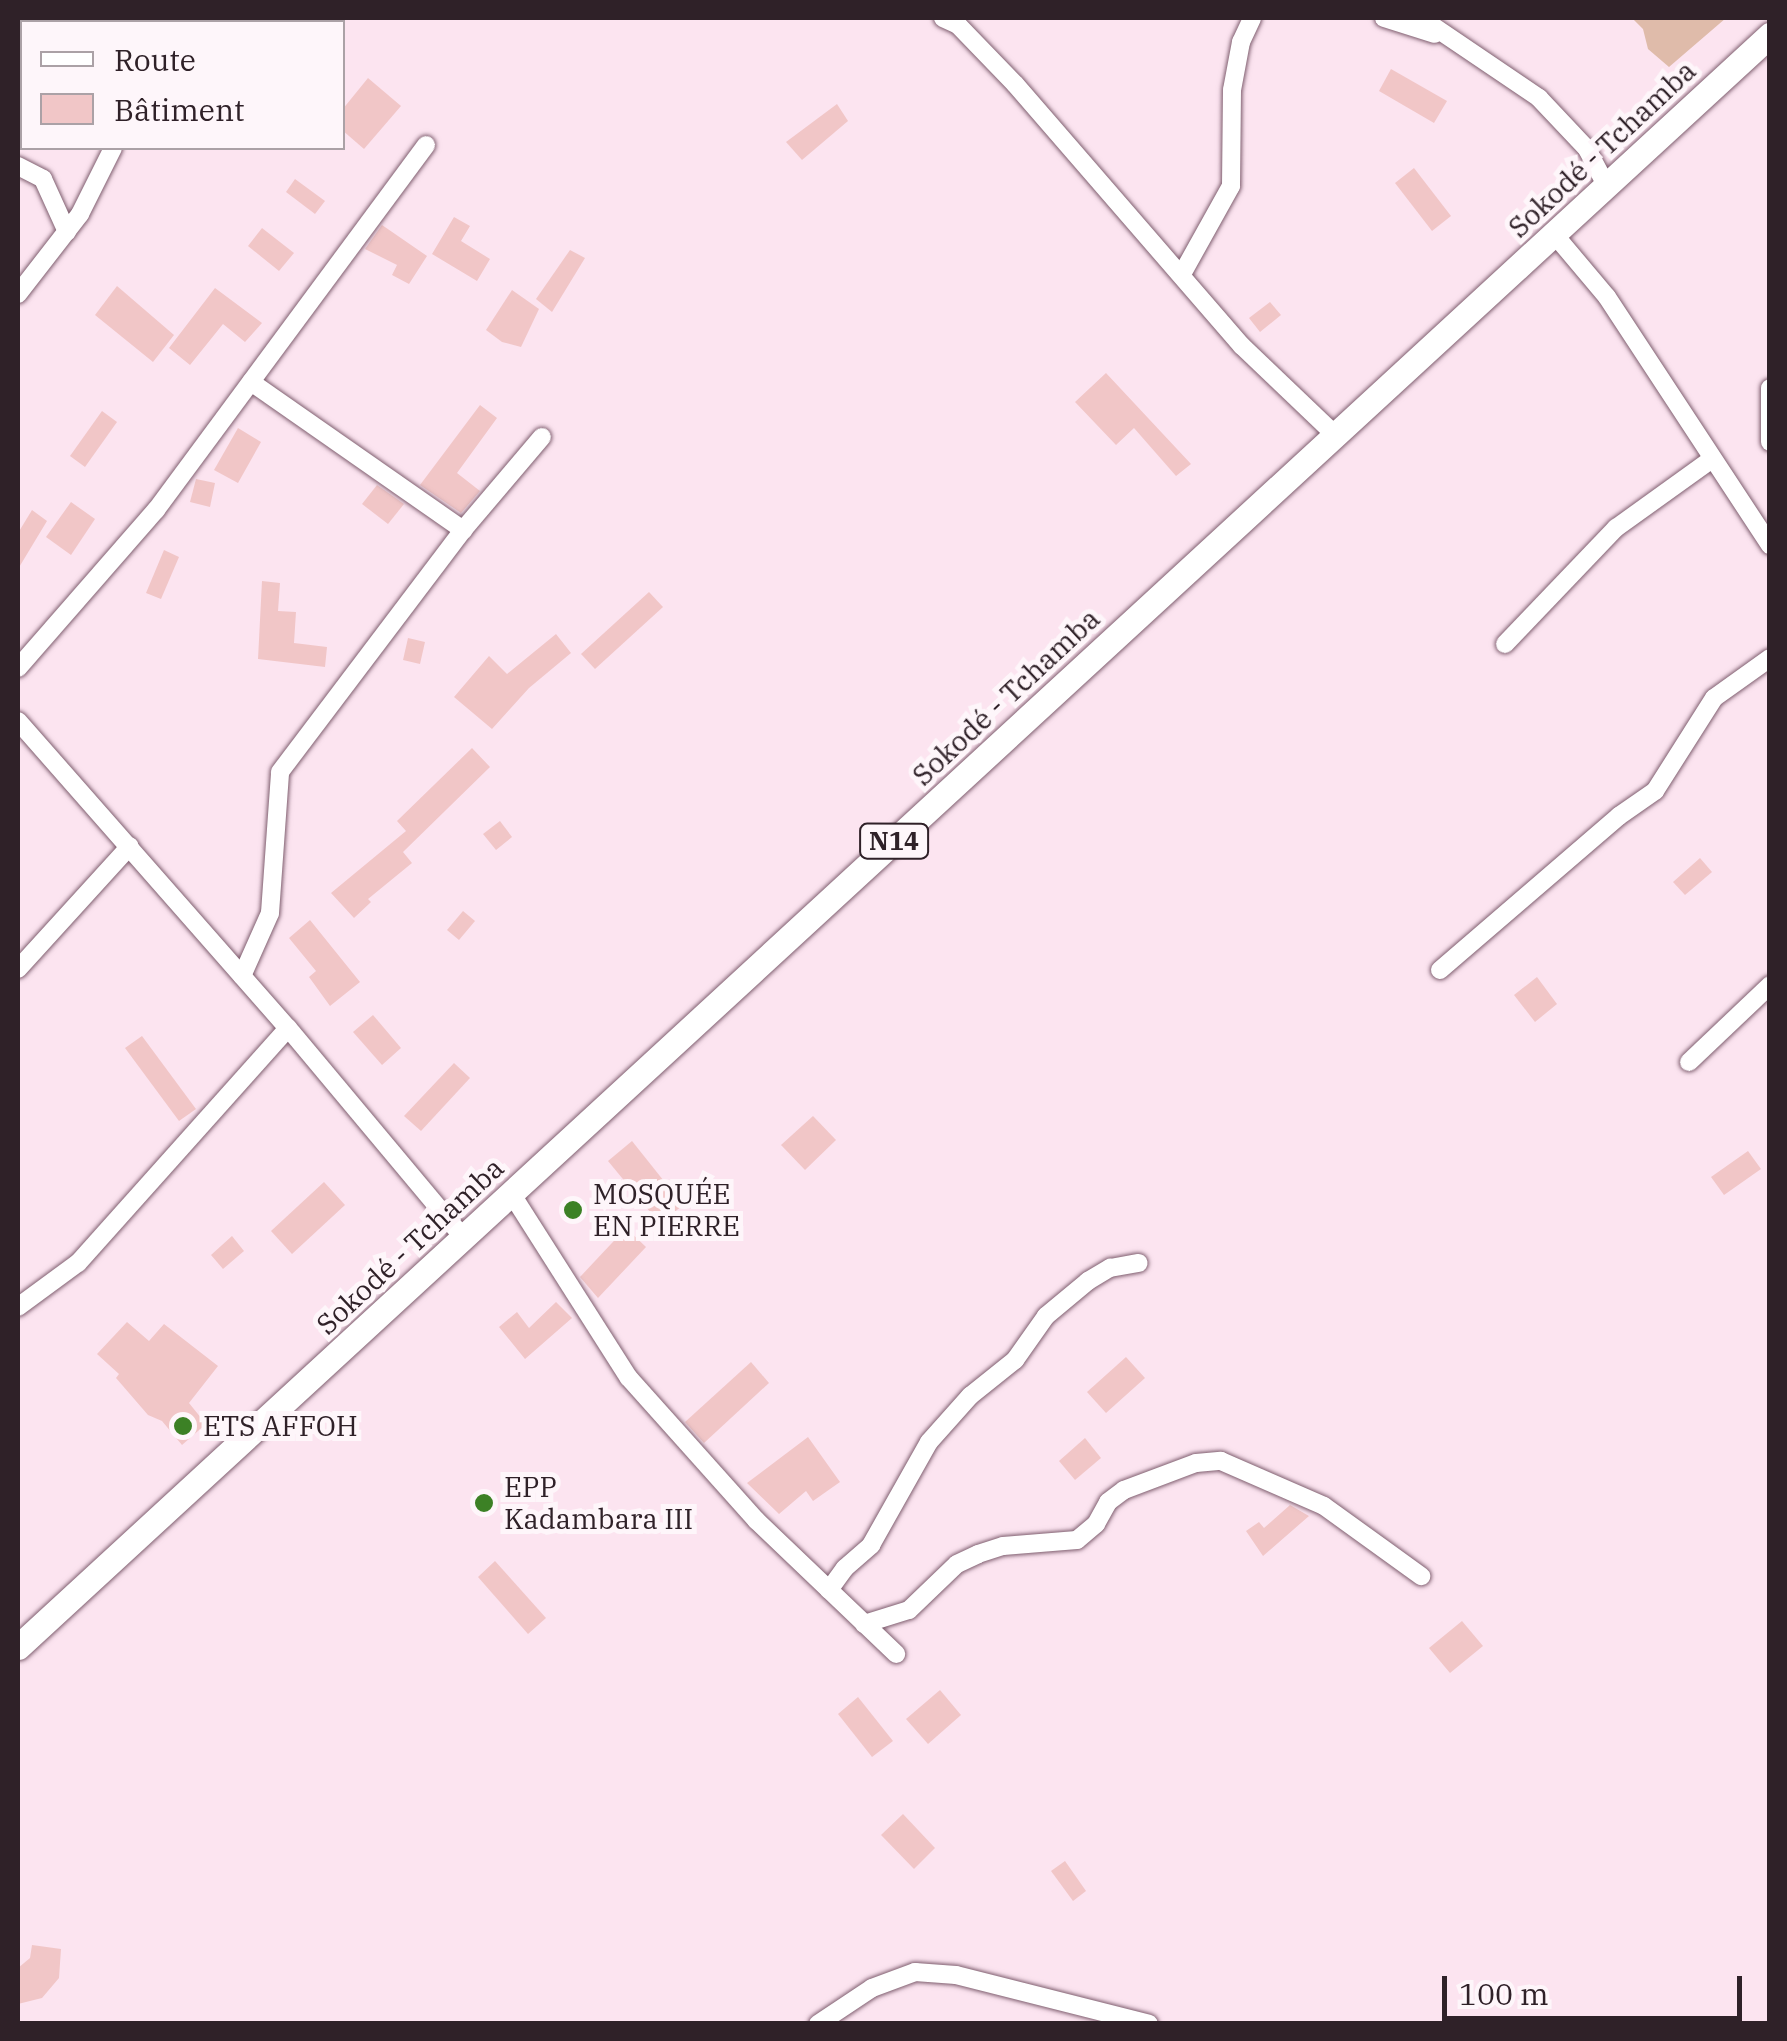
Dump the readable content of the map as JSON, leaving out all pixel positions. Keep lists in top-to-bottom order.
{
  "streets": {
    "main road": ["Sokodé - Tchamba", "N14"]
  },
  "places": ["MOSQUÉE EN PIERRE", "ETS AFFOH", "EPP Kadambara III"],
  "legend": ["Route", "Bâtiment"],
  "scale_bar": "100 m"
}
